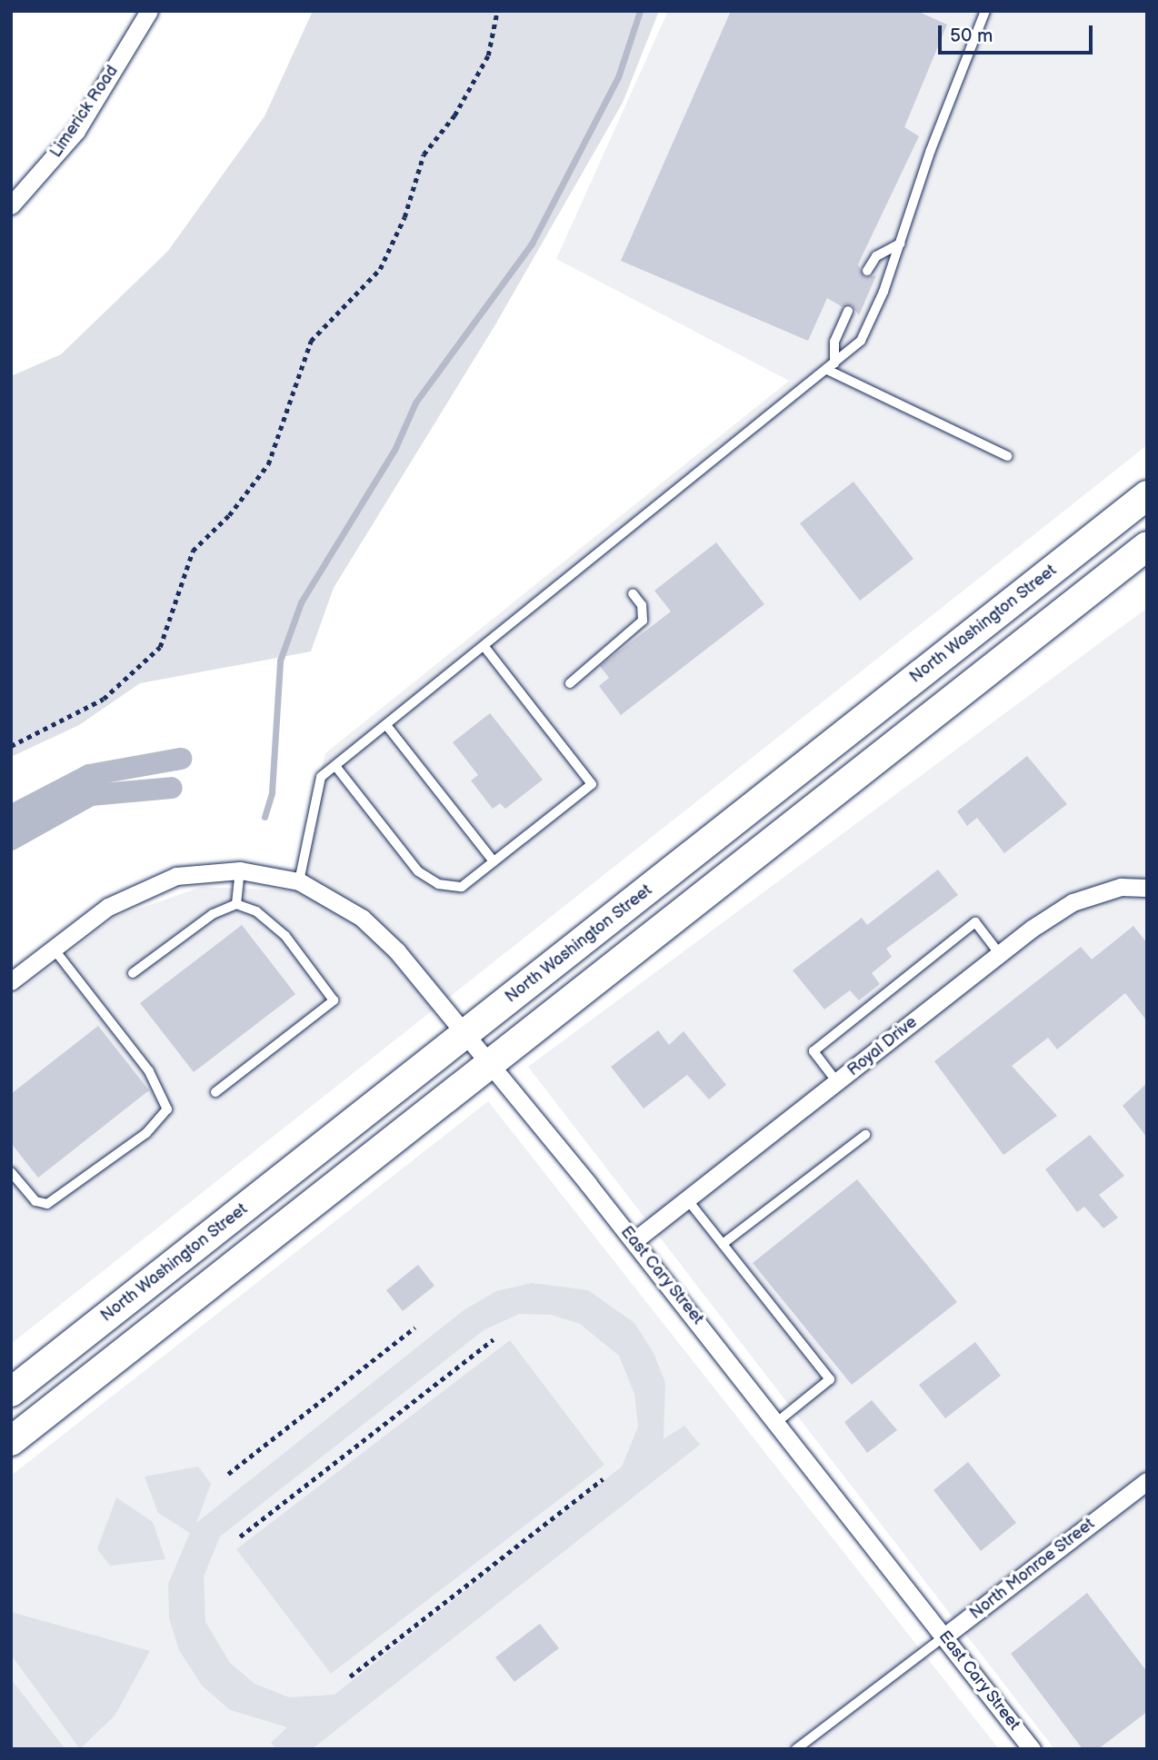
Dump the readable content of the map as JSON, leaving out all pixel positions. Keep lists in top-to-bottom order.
{
  "streets": {
    "main road": ["North Washington Street"],
    "street": [
      "Limerick Road",
      "Royal Drive",
      "East Cary Street",
      "North Monroe Street"
    ]
  },
  "crossings": [
    ["North Washington Street", "East Cary Street"],
    ["Royal Drive", "East Cary Street"],
    ["East Cary Street", "North Monroe Street"]
  ],
  "scale_bar": "50 m"
}
